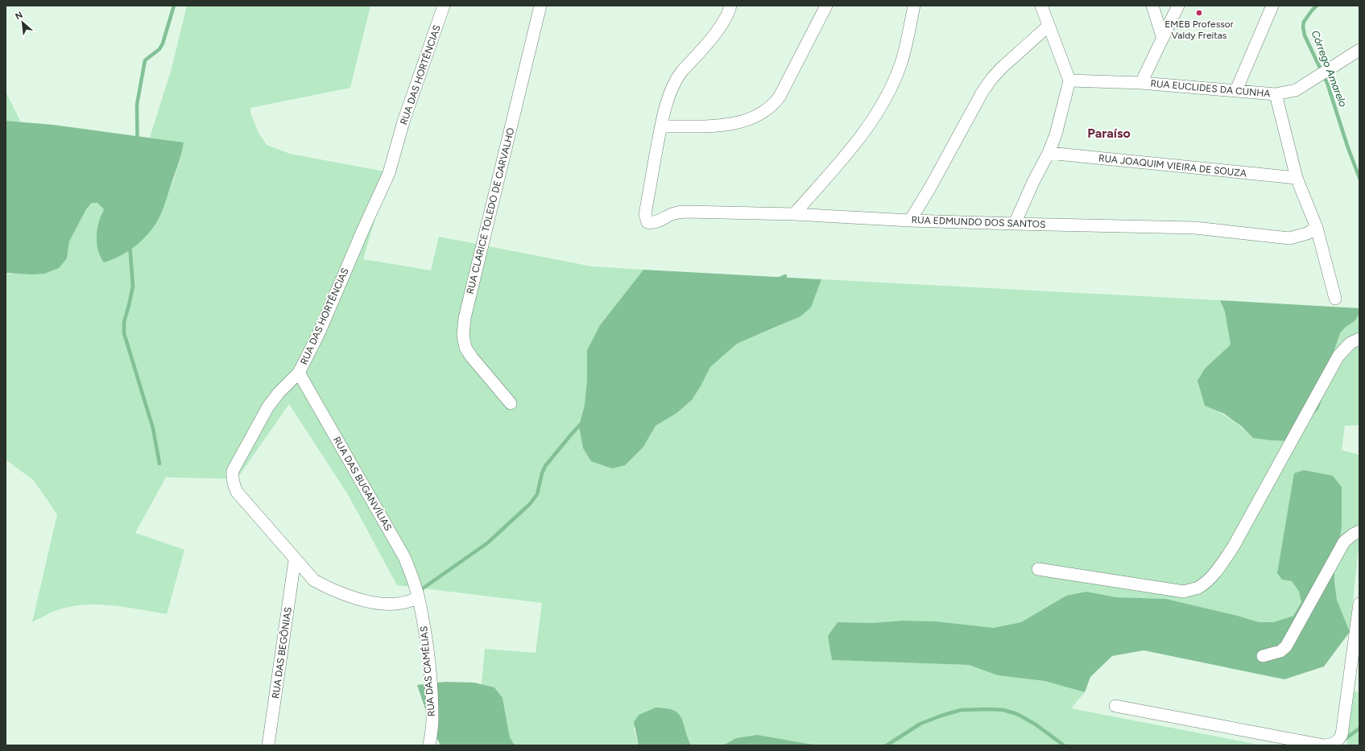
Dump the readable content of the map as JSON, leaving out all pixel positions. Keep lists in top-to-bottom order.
{
  "streets": {
    "street": [
      "RUA DAS HORTÊNCIAS",
      "RUA EUCLIDES DA CUNHA",
      "RUA JOAQUIM VIEIRA DE SOUZA",
      "RUA CLARICE TOLEDO DE CARVALHO",
      "RUA EDMUNDO DOS SANTOS",
      "RUA DAS BUGANVÍLIAS",
      "RUA DAS BEGÔNIAS",
      "RUA DAS CAMÉLIAS"
    ]
  },
  "crossings": [
    ["RUA DAS HORTÊNCIAS", "RUA DAS BUGANVÍLIAS"],
    ["RUA DAS HORTÊNCIAS", "RUA DAS BEGÔNIAS"],
    ["RUA DAS HORTÊNCIAS", "RUA DAS CAMÉLIAS"],
    ["RUA DAS BUGANVÍLIAS", "RUA DAS CAMÉLIAS"]
  ],
  "districts": ["Paraíso"],
  "water": ["Córrego Amarelo"],
  "places": ["EMEB Professor Valdy Freitas"],
  "north": "top left"
}
